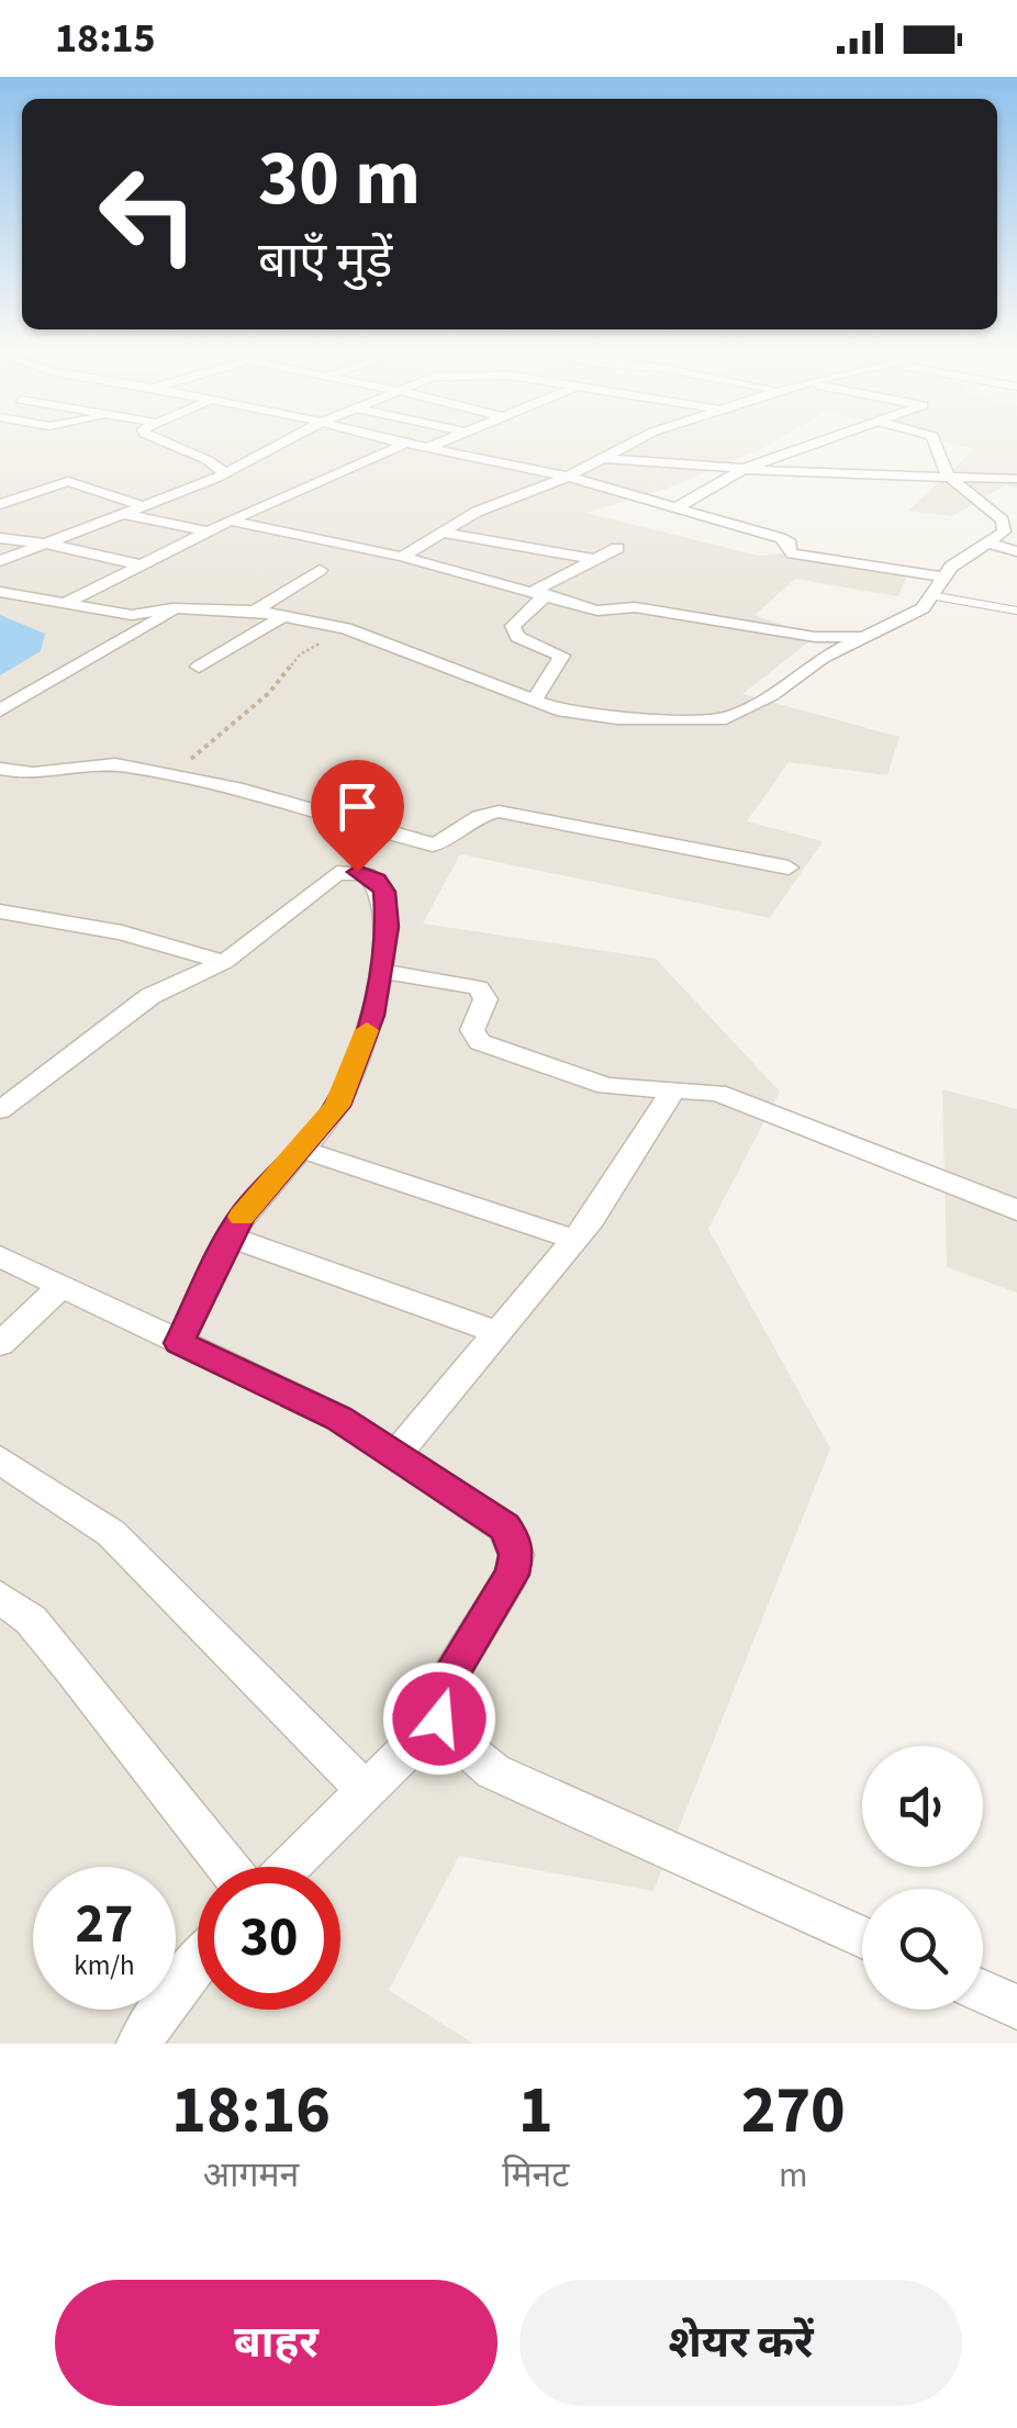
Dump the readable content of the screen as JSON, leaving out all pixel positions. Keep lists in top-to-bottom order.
{
  "page": {
    "status": "18:15",
    "turn": ["30 m", "बाएँ मुड़ें"],
    "speed": "27 km/h",
    "limit": "30",
    "eta": [
      "18:16",
      "आगमन",
      "1",
      "मिनट",
      "270",
      "m"
    ],
    "buttons": ["बाहर", "शेयर करें"]
  }
}
